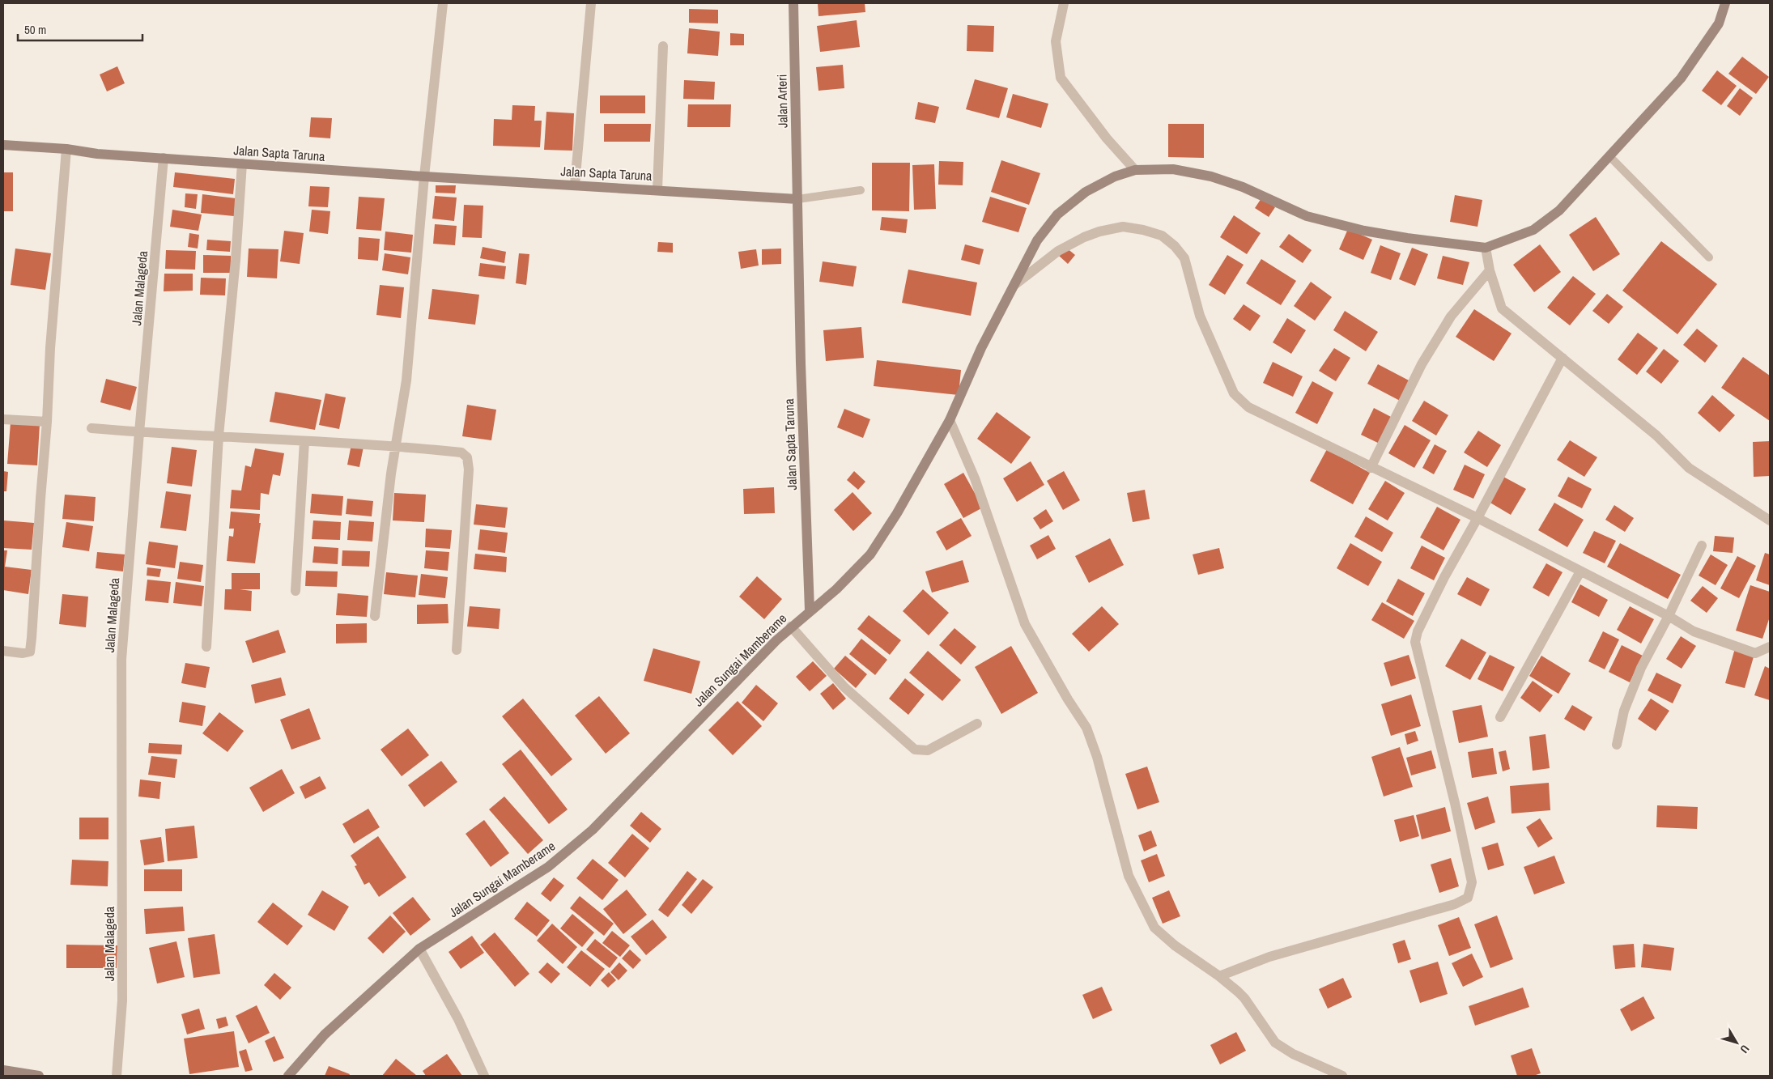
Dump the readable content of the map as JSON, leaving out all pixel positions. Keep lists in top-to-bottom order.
{
  "streets": {
    "street": [
      "Jalan Arteri",
      "Jalan Sapta Taruna",
      "Jalan Malageda",
      "Jalan Sungai Mamberame"
    ]
  },
  "crossings": [
    ["Jalan Arteri", "Jalan Sapta Taruna"],
    ["Jalan Sapta Taruna", "Jalan Malageda"],
    ["Jalan Sapta Taruna", "Jalan Sungai Mamberame"]
  ],
  "scale_bar": "50 m",
  "north": "bottom right"
}
